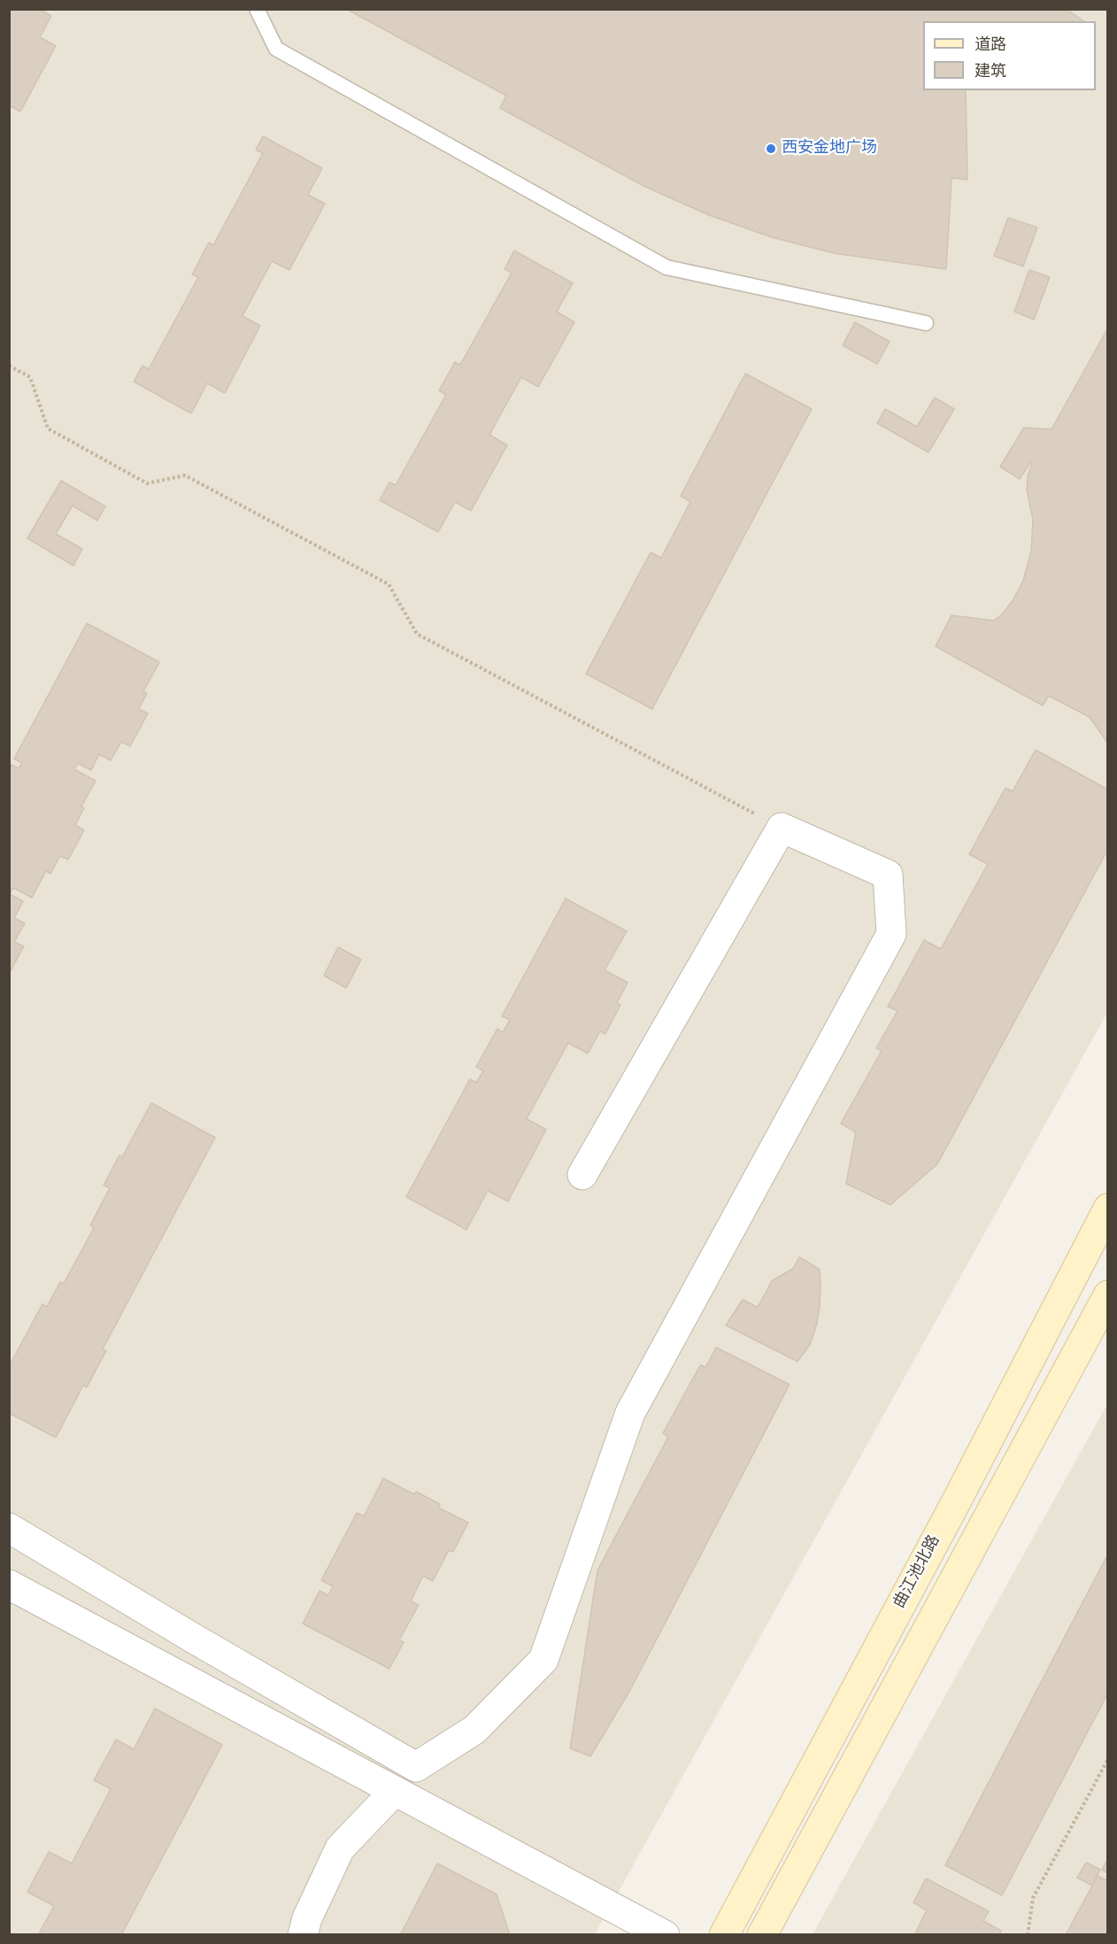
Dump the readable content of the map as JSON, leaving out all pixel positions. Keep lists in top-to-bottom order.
{
  "streets": {
    "main road": ["曲江池北路"]
  },
  "places": ["西安金地广场"],
  "legend": ["道路", "建筑"]
}
